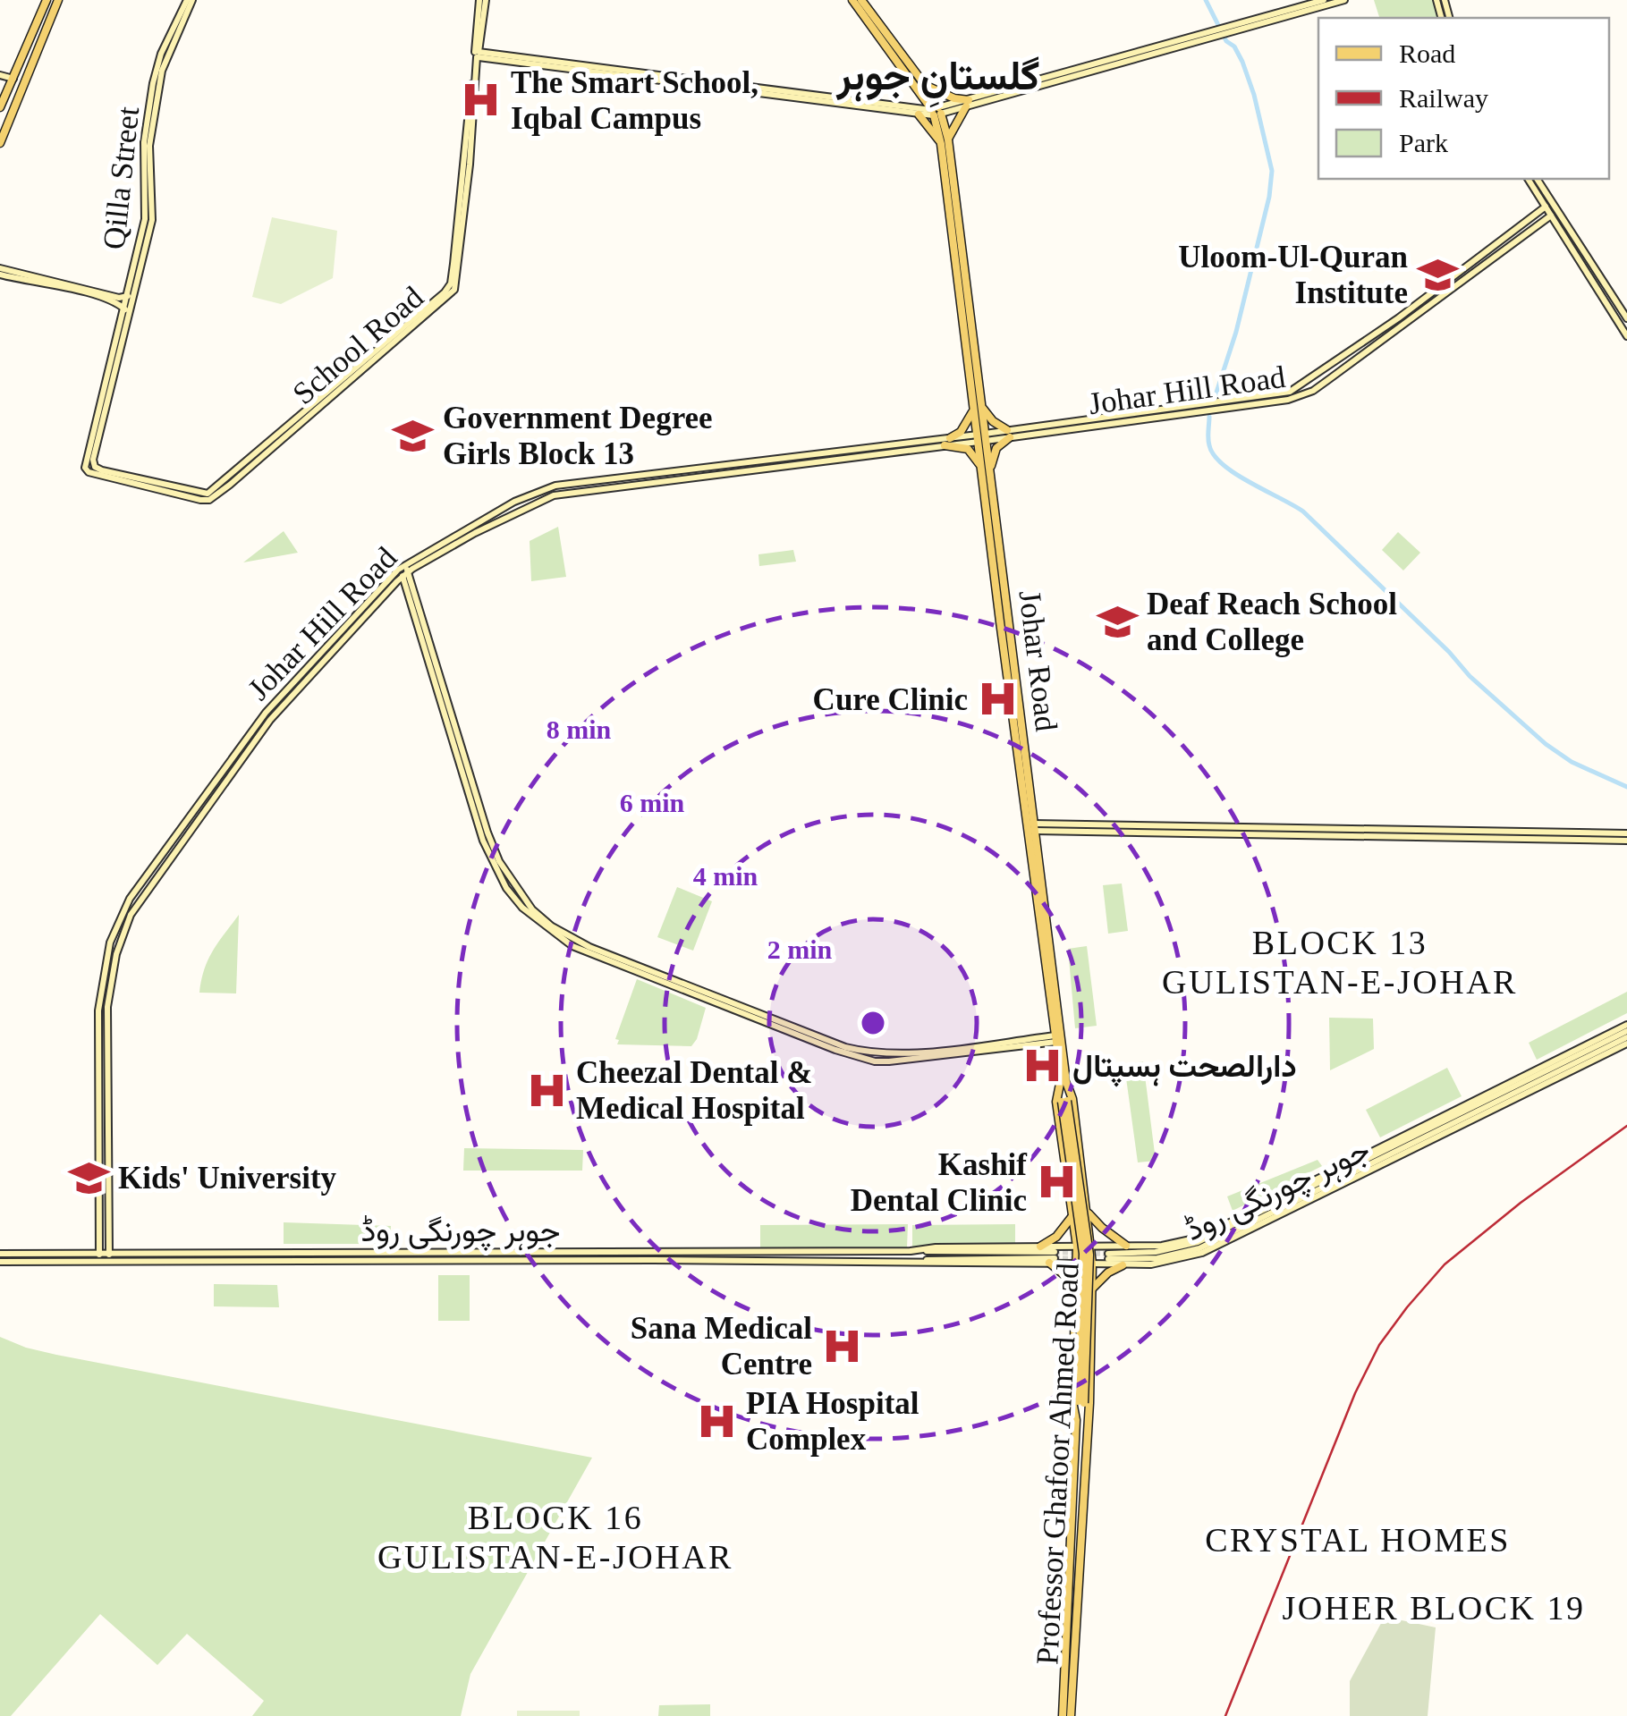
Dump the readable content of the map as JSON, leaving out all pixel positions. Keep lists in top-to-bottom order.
{
  "streets": {
    "main road": ["Johar Road", "Professor Ghafoor Ahmed Road"],
    "street": [
      "Qilla Street",
      "School Road",
      "Johar Hill Road",
      "جوہر چورنگی روڈ"
    ]
  },
  "crossings": [
    ["Qilla Street", "School Road"],
    ["Johar Hill Road", "Johar Road"],
    ["Johar Hill Road", "جوہر چورنگی روڈ"],
    ["Johar Road", "جوہر چورنگی روڈ"],
    ["Johar Road", "Professor Ghafoor Ahmed Road"],
    ["جوہر چورنگی روڈ", "Professor Ghafoor Ahmed Road"]
  ],
  "districts": [
    "گلستانِ جوہر",
    "BLOCK 13 GULISTAN-E-JOHAR",
    "BLOCK 16 GULISTAN-E-JOHAR",
    "CRYSTAL HOMES",
    "JOHER BLOCK 19"
  ],
  "places": {
    "hospital": [
      "The Smart School, Iqbal Campus",
      "Cure Clinic",
      "دارالصحت ہسپتال",
      "Cheezal Dental & Medical Hospital",
      "Kashif Dental Clinic",
      "Sana Medical Centre",
      "PIA Hospital Complex"
    ],
    "school or university": [
      "Uloom-Ul-Quran Institute",
      "Government Degree Girls Block 13",
      "Deaf Reach School and College",
      "Kids' University"
    ]
  },
  "legend": ["Road", "Railway", "Park"],
  "rings": [
    "8 min",
    "6 min",
    "4 min",
    "2 min"
  ]
}
